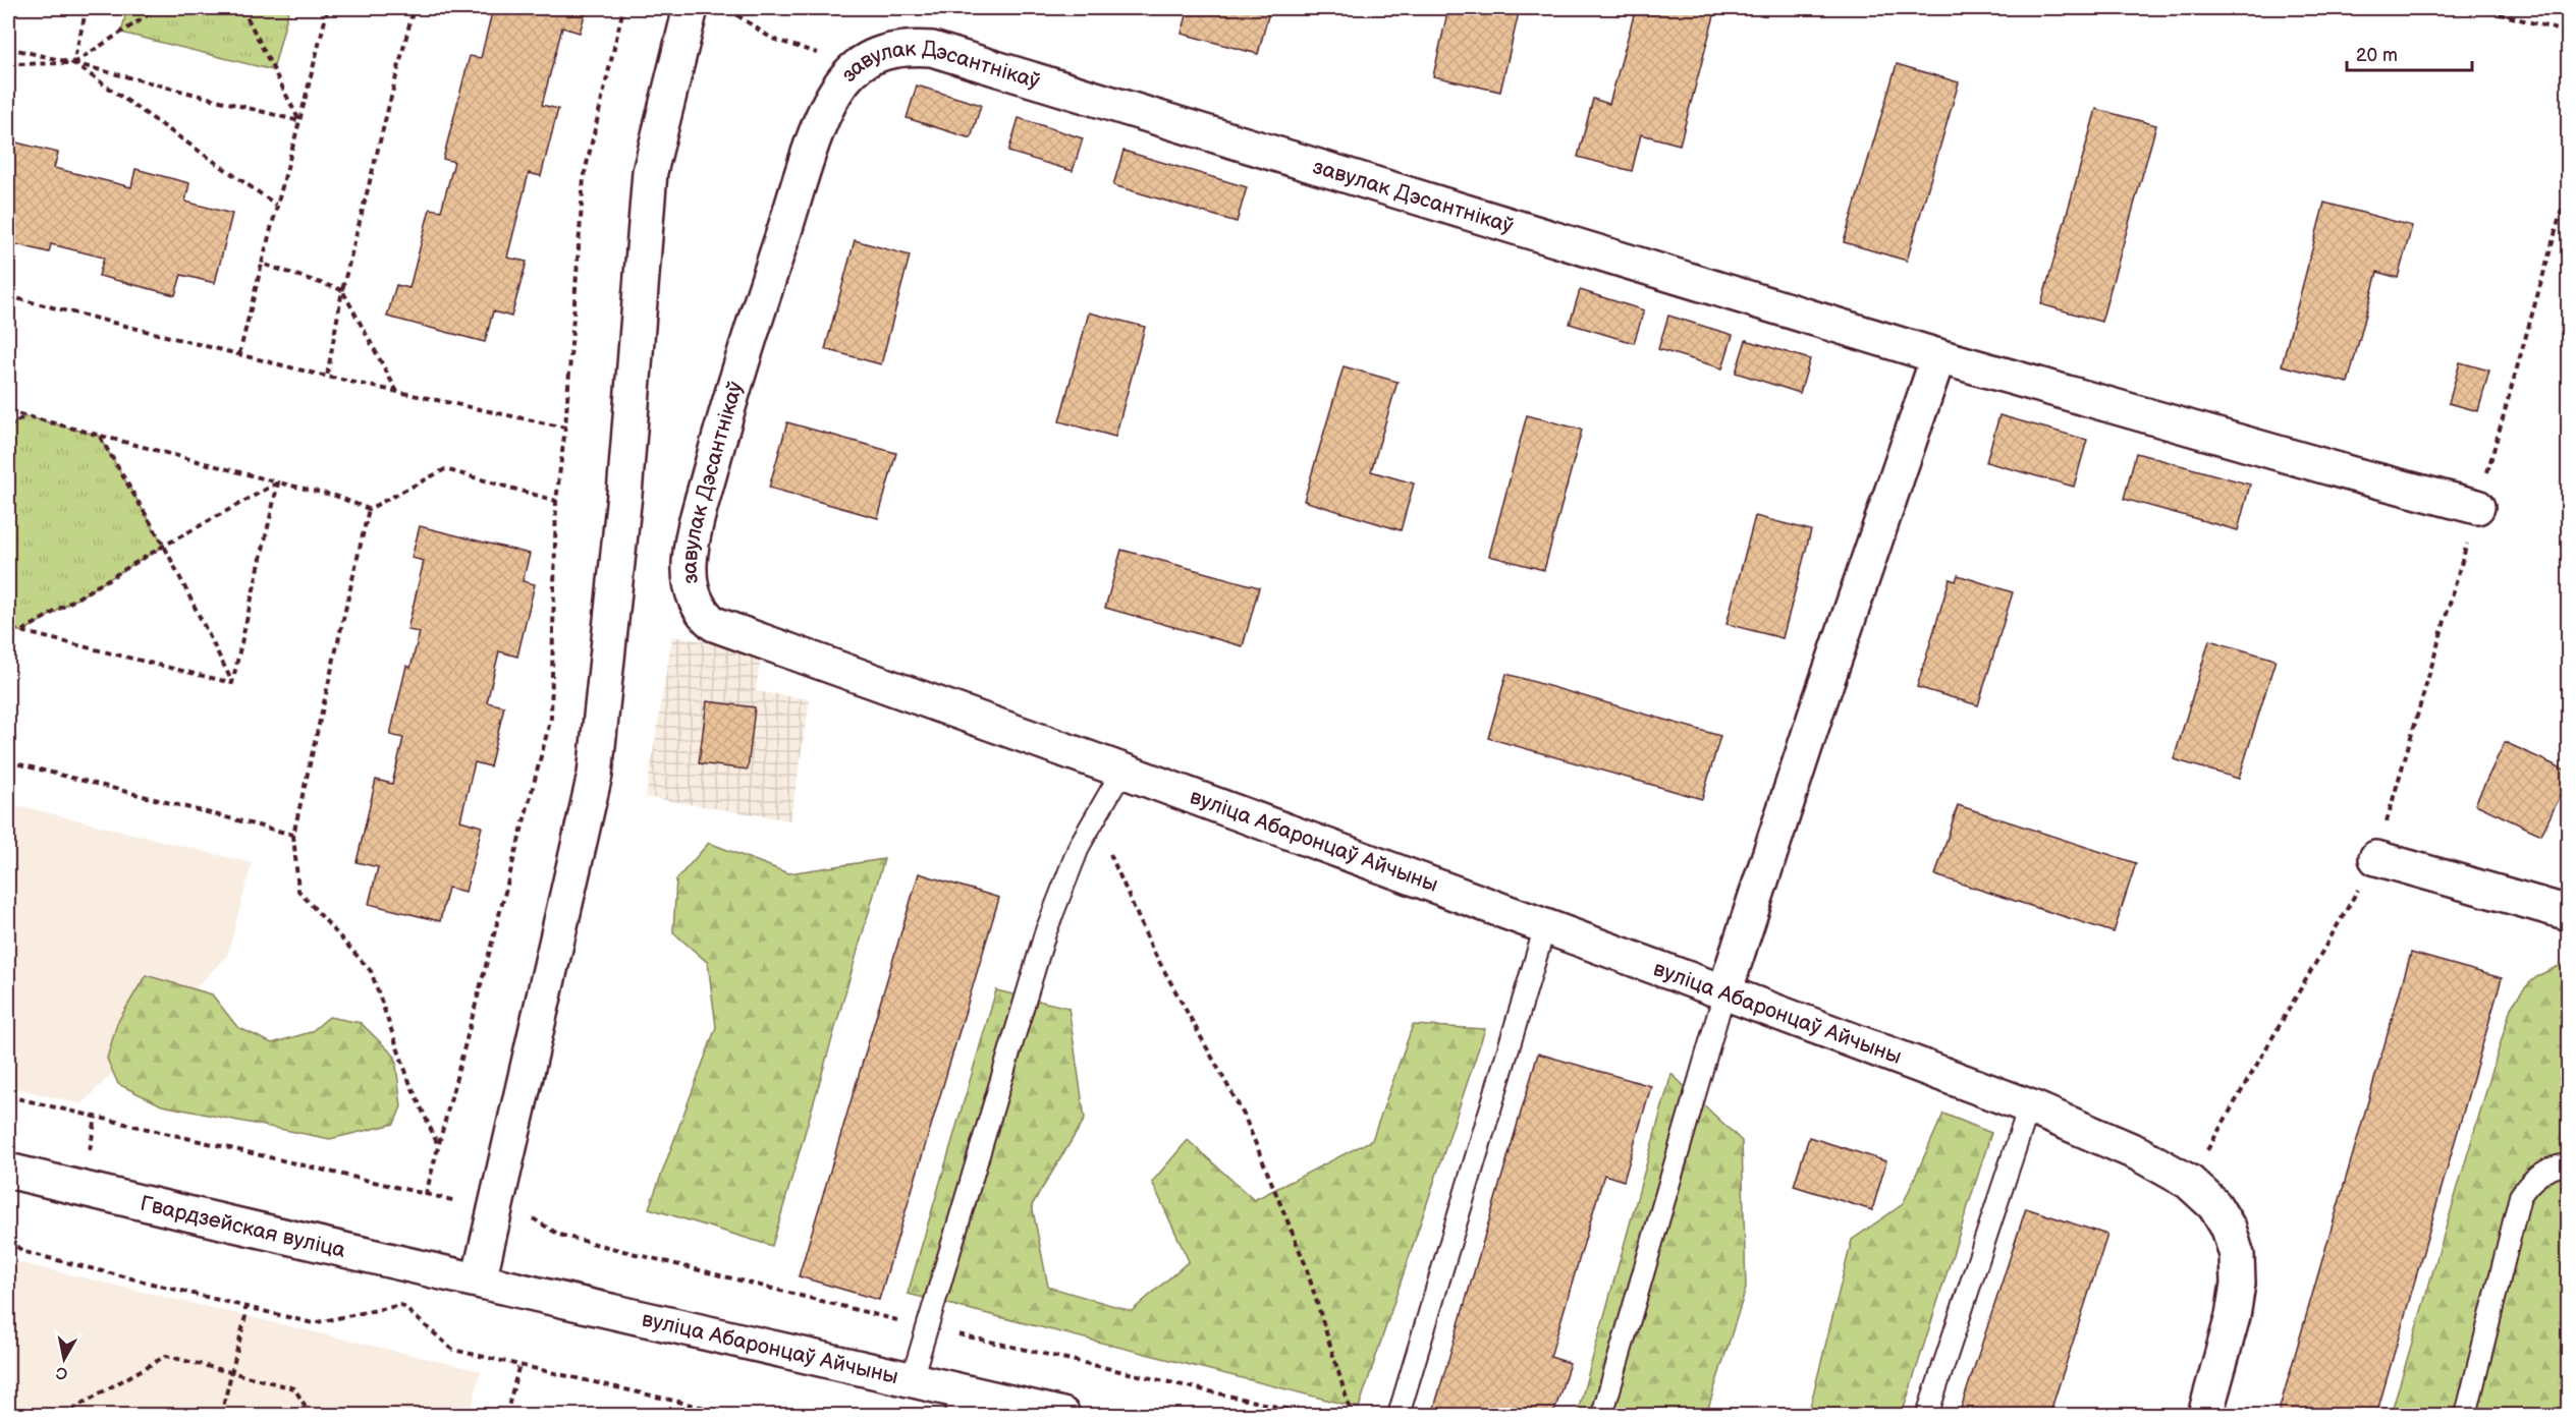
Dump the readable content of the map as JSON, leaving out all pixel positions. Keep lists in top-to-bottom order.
{
  "streets": {
    "street": ["завулак Дэсантнікаў", "вуліца Абаронцаў Айчыны", "Гвардзейская вуліца"]
  },
  "crossings": [
    ["завулак Дэсантнікаў", "вуліца Абаронцаў Айчыны"],
    ["вуліца Абаронцаў Айчыны", "Гвардзейская вуліца"]
  ],
  "scale_bar": "20 m",
  "north": "bottom"
}
